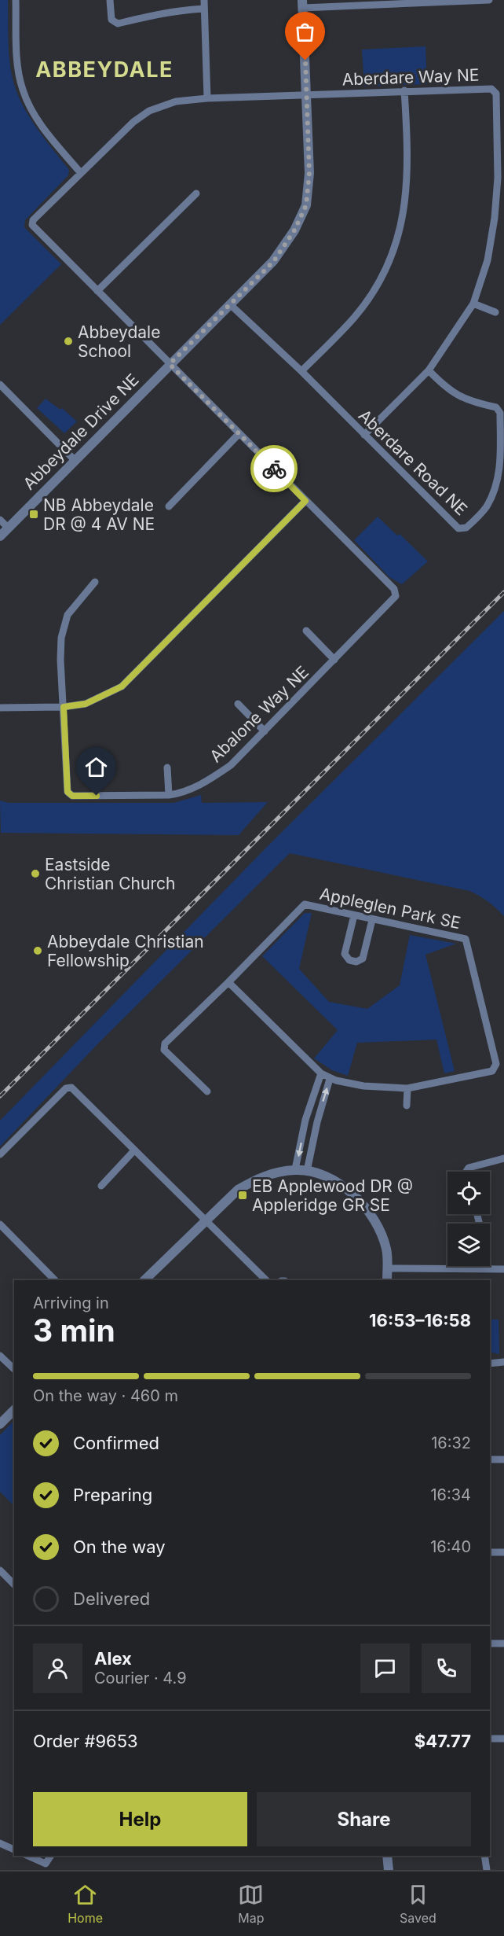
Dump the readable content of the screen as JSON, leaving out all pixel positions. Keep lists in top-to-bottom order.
{
  "streets": {
    "street": [
      "Aberdare Way NE",
      "Abbeydale Drive NE",
      "Aberdare Road NE",
      "Abalone Way NE",
      "Appleglen Park SE"
    ]
  },
  "crossings": [
    ["Aberdare Way NE", "Abbeydale Drive NE"],
    ["Aberdare Way NE", "Aberdare Road NE"],
    ["Abbeydale Drive NE", "Aberdare Road NE"]
  ],
  "districts": ["ABBEYDALE"],
  "places": {
    "other": ["Abbeydale School", "Eastside Christian Church", "Abbeydale Christian Fellowship"],
    "transit": ["NB Abbeydale DR @ 4 AV NE", "EB Applewood DR @ Appleridge GR SE"]
  },
  "page": {
    "heading": ["3 min", "Arriving in", "16:53–16:58"],
    "panel": [
      "Alex",
      "Courier · 4.9",
      "Order #9653",
      "$47.77"
    ],
    "bar": "On the way · 460 m",
    "list": [
      ["Confirmed", "16:32"],
      ["Preparing", "16:34"],
      ["On the way", "16:40"],
      "Delivered"
    ],
    "buttons": ["Help", "Share"],
    "tabs": ["Home", "Map", "Saved"]
  }
}
